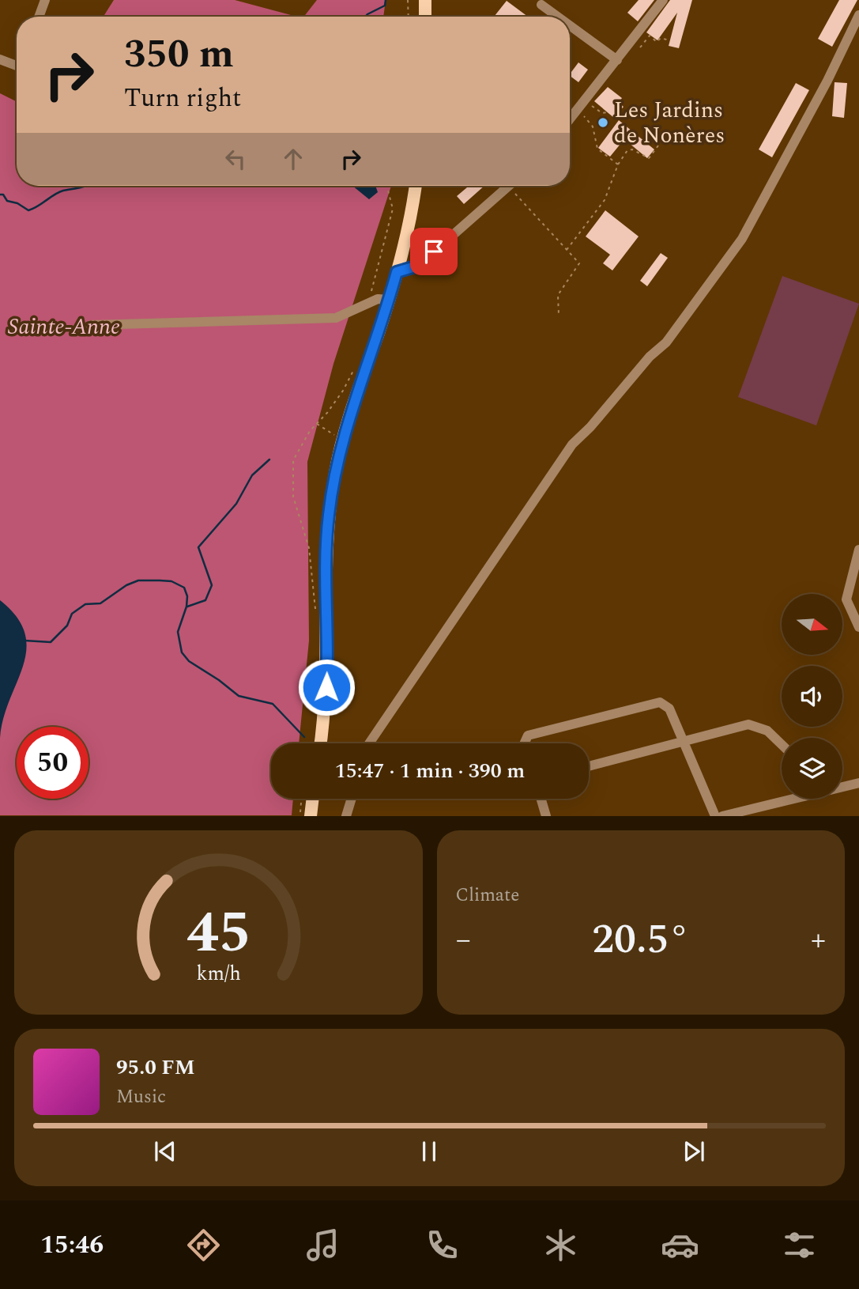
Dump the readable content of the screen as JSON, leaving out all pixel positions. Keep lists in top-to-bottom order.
{
  "parks": ["Sainte-Anne"],
  "places": ["Les Jardins de Nonères"],
  "north": "right",
  "page": {
    "turn": ["350 m", "Turn right"],
    "limit": "50",
    "trip": "15:47 · 1 min · 390 m",
    "tile": "Climate",
    "heat": ["−", "20.5°", "+"],
    "song": ["95.0 FM", "Music"],
    "tabs": "15:46",
    "gauge": ["45", "km/h"]
  }
}
